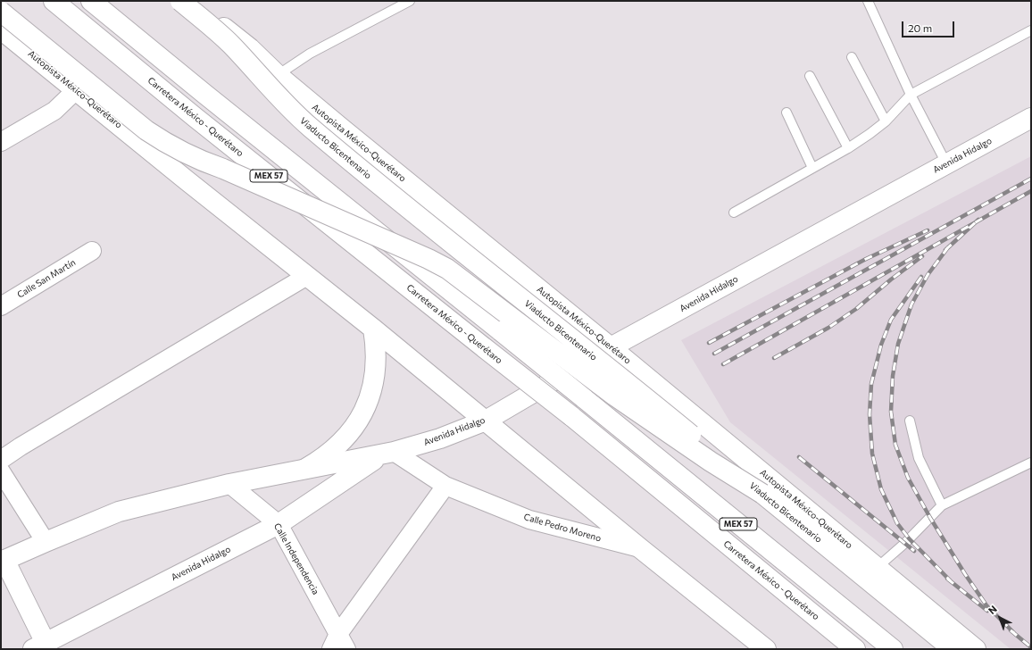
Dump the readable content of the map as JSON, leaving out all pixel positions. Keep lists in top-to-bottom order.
{
  "streets": {
    "main road": [
      "Autopista México-Querétaro",
      "Carretera México - Querétaro",
      "Viaducto Bicentenario",
      "Avenida Hidalgo",
      "MEX 57"
    ],
    "street": ["Calle San Martín", "Calle Pedro Moreno", "Calle Independencia"]
  },
  "crossings": [
    ["Autopista México-Querétaro", "Avenida Hidalgo"],
    ["Autopista México-Querétaro", "Calle Pedro Moreno"],
    ["Avenida Hidalgo", "Calle Pedro Moreno"],
    ["Avenida Hidalgo", "Calle Independencia"]
  ],
  "scale_bar": "20 m",
  "north": "top left"
}
